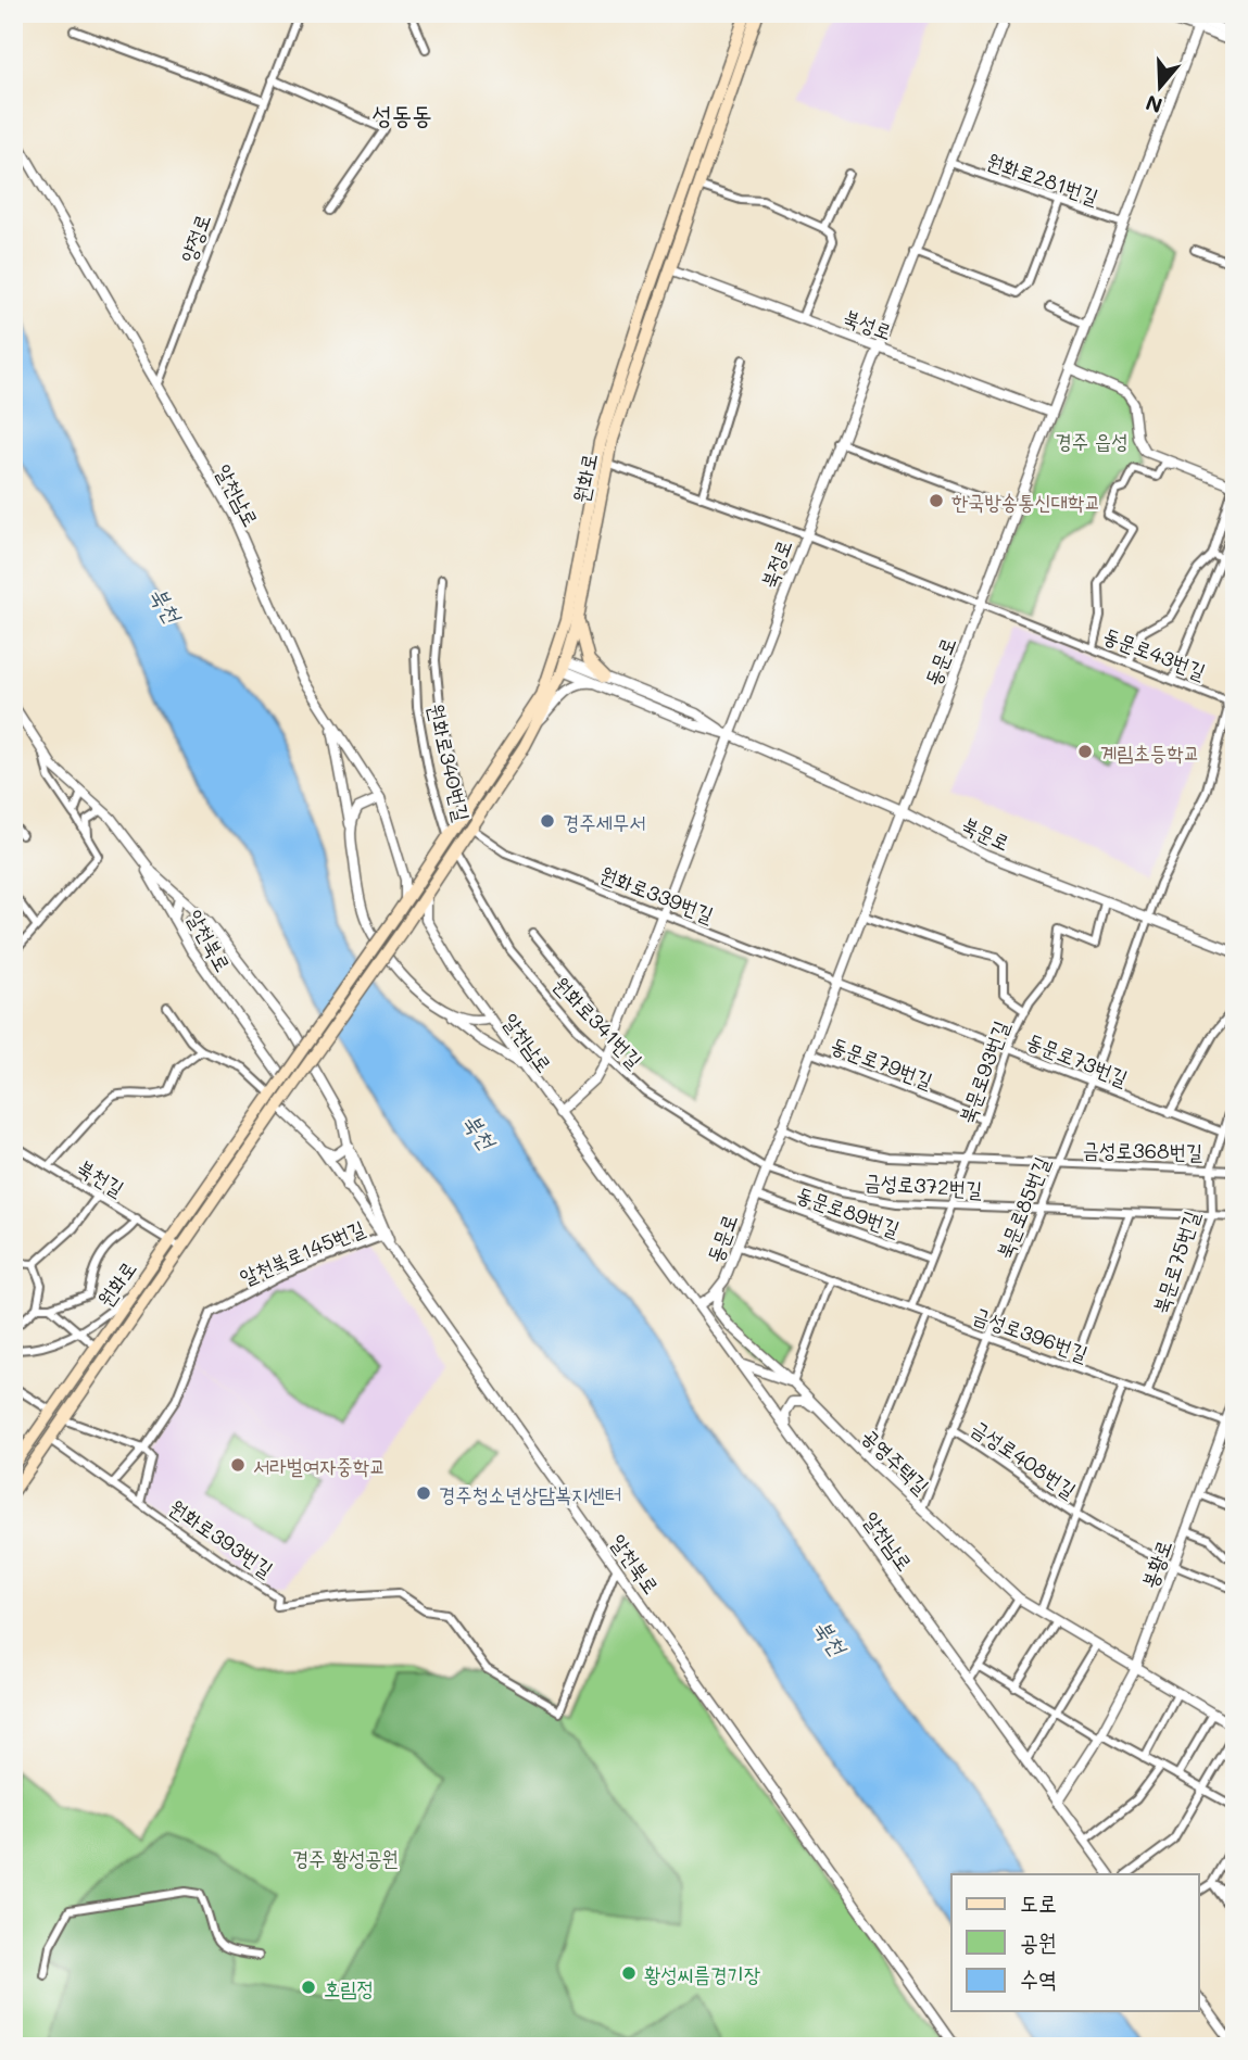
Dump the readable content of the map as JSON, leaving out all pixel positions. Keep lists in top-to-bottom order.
{
  "streets": {
    "main road": ["원화로"],
    "street": [
      "원화로281번길",
      "양정로",
      "북성로",
      "알천남로",
      "북정로",
      "동문로43번길",
      "동문로",
      "원화로340번길",
      "북문로",
      "원화로339번길",
      "알천북로",
      "원화로341번길",
      "동문로73번길",
      "동문로79번길",
      "북문로93번길",
      "금성로368번길",
      "북천길",
      "금성로372번길",
      "북문로85번길",
      "동문로89번길",
      "알천북로145번길",
      "북문로75번길",
      "금성로396번길",
      "금성로408번길",
      "공영주택길",
      "원화로393번길",
      "봉황로"
    ]
  },
  "crossings": [
    ["원화로281번길", "북정로"],
    ["원화로281번길", "동문로"],
    ["양정로", "알천남로"],
    ["북성로", "원화로"],
    ["북성로", "북정로"],
    ["북성로", "동문로"],
    ["원화로", "알천남로"],
    ["원화로", "동문로43번길"],
    ["원화로", "원화로340번길"],
    ["원화로", "북문로"],
    ["원화로", "원화로339번길"],
    ["원화로", "알천북로"],
    ["원화로", "원화로341번길"],
    ["원화로", "북천길"],
    ["원화로", "원화로393번길"],
    ["알천남로", "북정로"],
    ["알천남로", "동문로"],
    ["알천남로", "공영주택길"],
    ["알천남로", "봉황로"],
    ["북정로", "동문로43번길"],
    ["북정로", "북문로"],
    ["북정로", "원화로339번길"],
    ["북정로", "원화로341번길"],
    ["동문로43번길", "동문로"],
    ["동문로43번길", "북문로"],
    ["동문로43번길", "북문로85번길"],
    ["동문로", "북문로"],
    ["동문로", "원화로339번길"],
    ["동문로", "원화로341번길"],
    ["동문로", "동문로73번길"],
    ["동문로", "동문로79번길"],
    ["동문로", "금성로368번길"],
    ["동문로", "금성로372번길"],
    ["동문로", "동문로89번길"],
    ["동문로", "금성로396번길"],
    ["북문로", "북문로93번길"],
    ["북문로", "북문로85번길"],
    ["원화로339번길", "동문로73번길"],
    ["알천북로", "알천북로145번길"],
    ["알천북로", "원화로393번길"],
    ["원화로341번길", "금성로372번길"],
    ["동문로73번길", "북문로93번길"],
    ["동문로73번길", "북문로85번길"],
    ["동문로73번길", "북문로75번길"],
    ["동문로79번길", "북문로93번길"],
    ["북문로93번길", "금성로368번길"],
    ["북문로93번길", "금성로372번길"],
    ["북문로93번길", "동문로89번길"],
    ["북문로93번길", "금성로396번길"],
    ["금성로368번길", "북문로85번길"],
    ["금성로368번길", "북문로75번길"],
    ["금성로372번길", "북문로85번길"],
    ["금성로372번길", "북문로75번길"],
    ["북문로85번길", "금성로396번길"],
    ["북문로85번길", "금성로408번길"],
    ["북문로85번길", "공영주택길"],
    ["알천북로145번길", "원화로393번길"],
    ["북문로75번길", "금성로396번길"],
    ["금성로396번길", "봉황로"],
    ["금성로408번길", "공영주택길"],
    ["금성로408번길", "봉황로"],
    ["공영주택길", "봉황로"]
  ],
  "districts": ["성동동"],
  "water": ["북천"],
  "parks": ["경주 읍성", "경주 황성공원"],
  "places": [
    "한국방송통신대학교",
    "계림초등학교",
    "경주세무서",
    "서라벌여자중학교",
    "경주청소년상담복지센터",
    "황성씨름경기장",
    "호림정"
  ],
  "legend": ["도로", "공원", "수역"],
  "north": "bottom"
}
